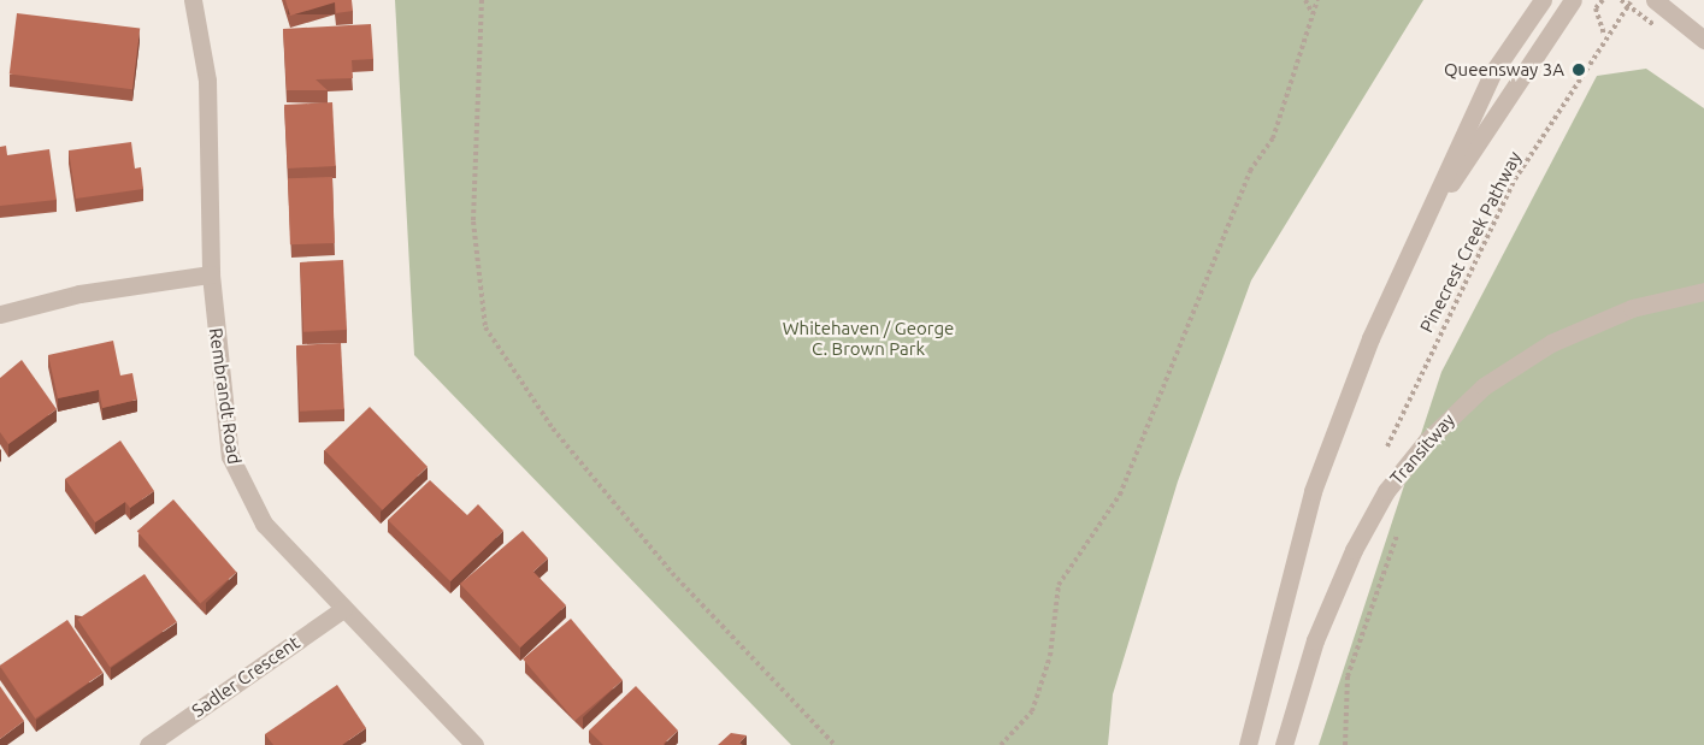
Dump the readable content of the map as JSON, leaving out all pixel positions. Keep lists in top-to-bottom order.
{
  "streets": {
    "street": ["Rembrandt Road", "Transitway", "Sadler Crescent"],
    "path": ["Pinecrest Creek Pathway"]
  },
  "crossings": [
    ["Rembrandt Road", "Sadler Crescent"]
  ],
  "parks": ["Whitehaven / George C. Brown Park"],
  "places": ["Queensway 3A"]
}
